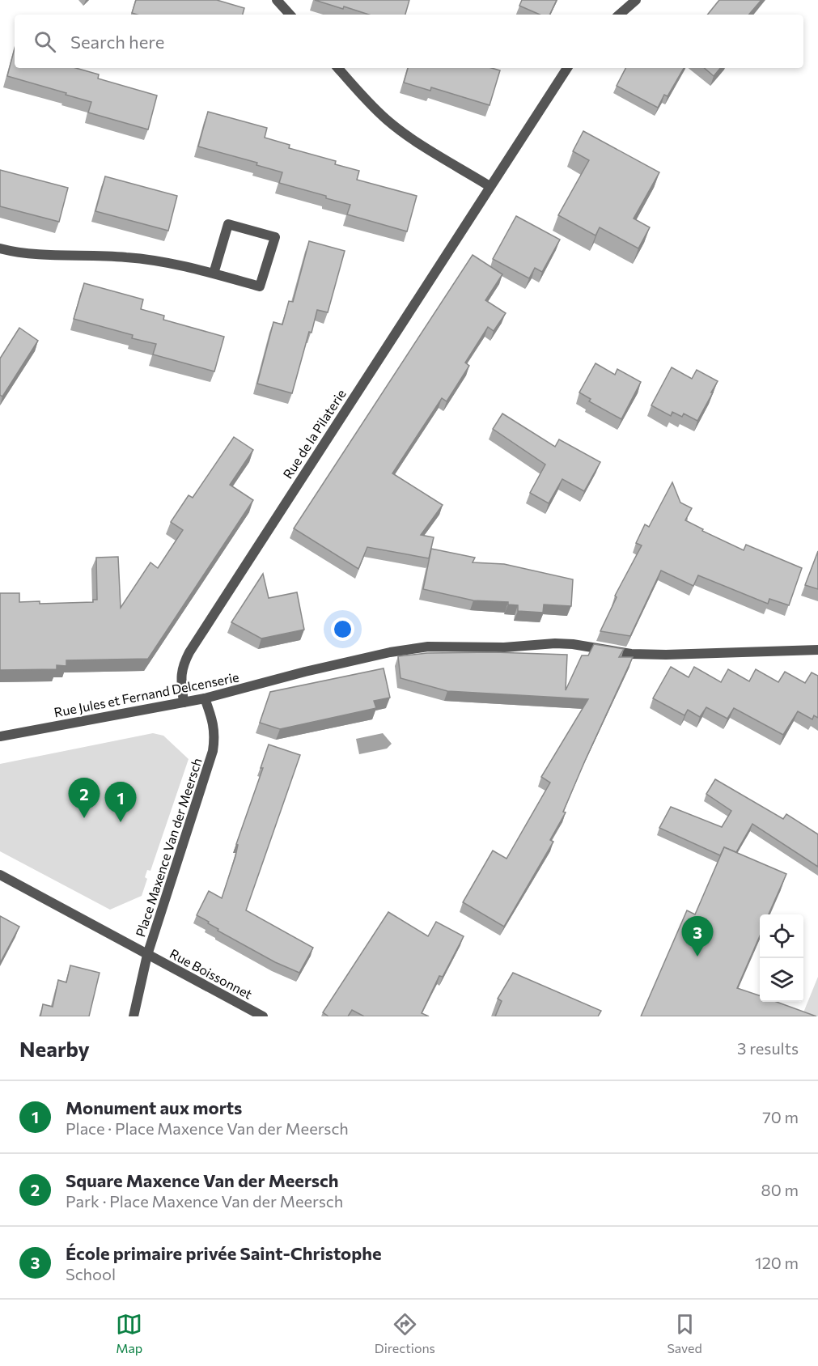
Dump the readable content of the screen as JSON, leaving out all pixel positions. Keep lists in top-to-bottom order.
{
  "streets": {
    "street": [
      "Rue de la Pilaterie",
      "Rue Jules et Fernand Delcenserie",
      "Place Maxence Van der Meersch",
      "Rue Boissonnet"
    ]
  },
  "crossings": [
    ["Rue de la Pilaterie", "Rue Jules et Fernand Delcenserie"],
    ["Rue Jules et Fernand Delcenserie", "Place Maxence Van der Meersch"],
    ["Place Maxence Van der Meersch", "Rue Boissonnet"]
  ],
  "page": {
    "search": "Search here",
    "pins": ["2", "1", "3"],
    "heading": ["Nearby", "3 results"],
    "list": [
      {
        "mark": "1",
        "name": "Monument aux morts",
        "note": "Place · Place Maxence Van der Meersch",
        "value": "70 m"
      },
      {
        "mark": "2",
        "name": "Square Maxence Van der Meersch",
        "note": "Park · Place Maxence Van der Meersch",
        "value": "80 m"
      },
      {
        "mark": "3",
        "name": "École primaire privée Saint-Christophe",
        "note": "School",
        "value": "120 m"
      }
    ],
    "nav": ["Map", "Directions", "Saved"]
  }
}
